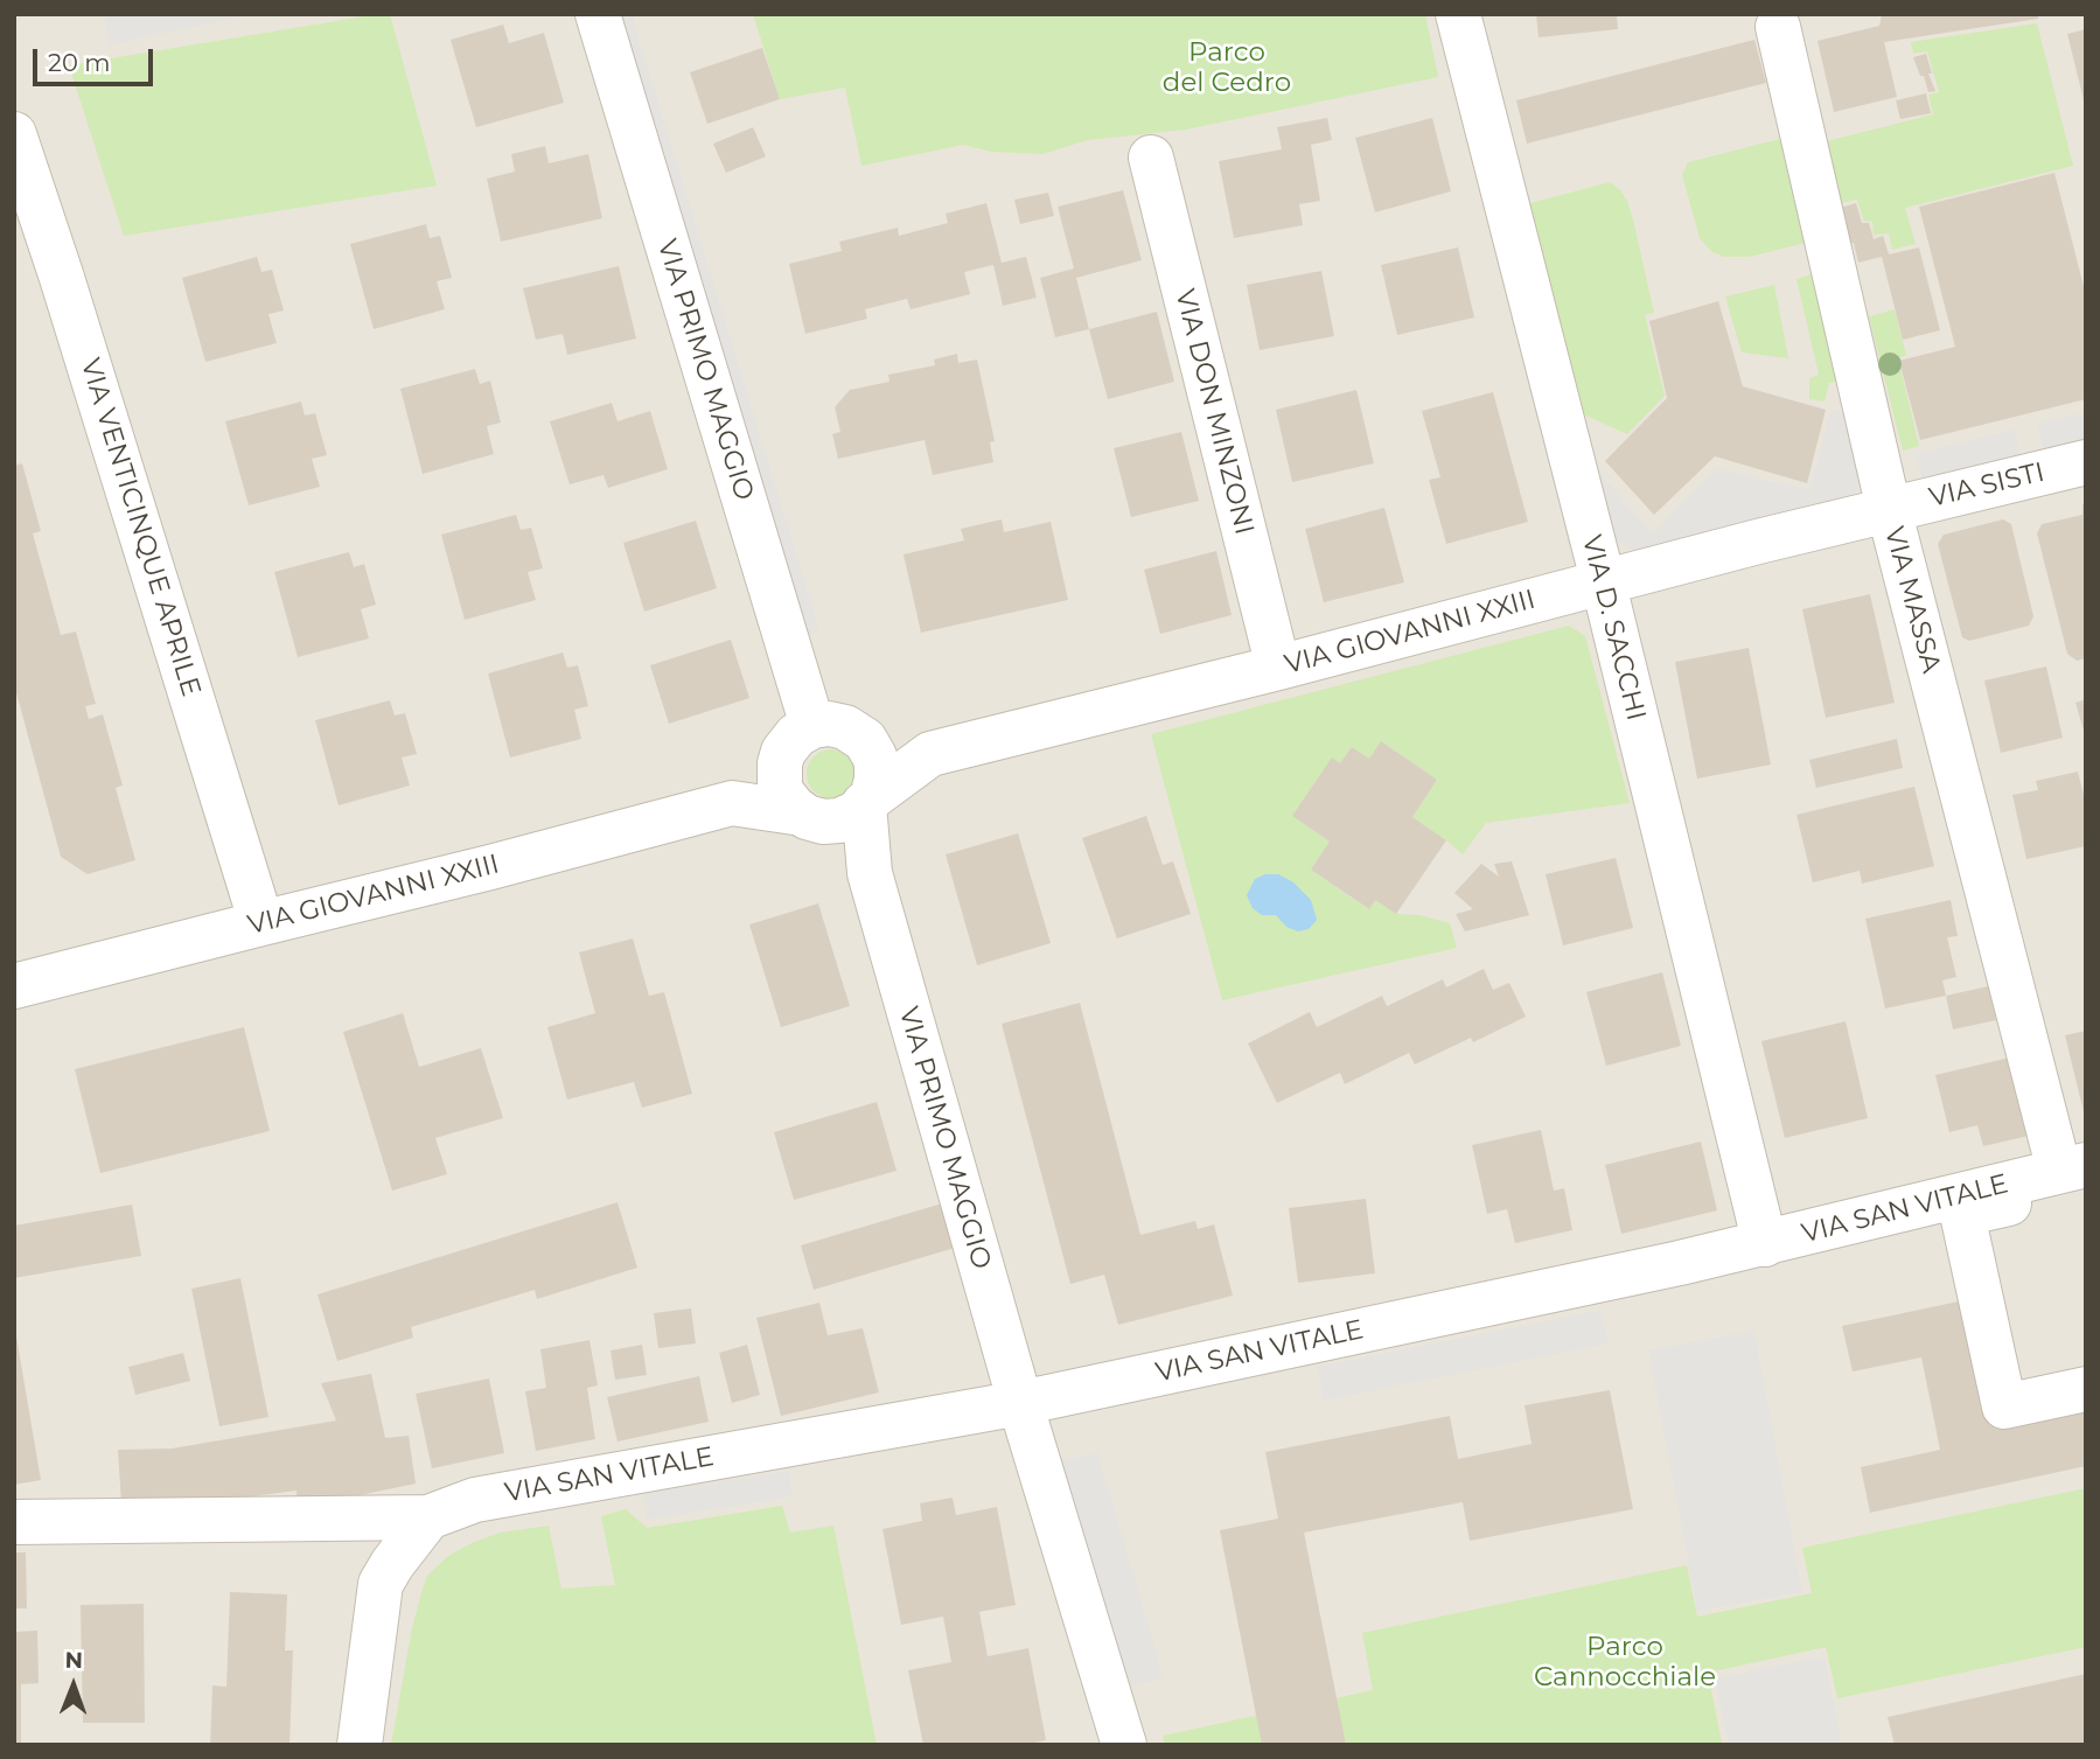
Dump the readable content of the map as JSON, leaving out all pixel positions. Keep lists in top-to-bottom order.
{
  "streets": {
    "street": [
      "VIA PRIMO MAGGIO",
      "VIA DON MINZONI",
      "VIA SISTI",
      "VIA VENTICINQUE APRILE",
      "VIA MASSA",
      "VIA D. SACCHI",
      "VIA GIOVANNI XXIII",
      "VIA SAN VITALE"
    ]
  },
  "crossings": [
    ["VIA PRIMO MAGGIO", "VIA GIOVANNI XXIII"],
    ["VIA PRIMO MAGGIO", "VIA SAN VITALE"],
    ["VIA DON MINZONI", "VIA GIOVANNI XXIII"],
    ["VIA SISTI", "VIA MASSA"],
    ["VIA SISTI", "VIA GIOVANNI XXIII"],
    ["VIA VENTICINQUE APRILE", "VIA GIOVANNI XXIII"],
    ["VIA MASSA", "VIA GIOVANNI XXIII"],
    ["VIA MASSA", "VIA SAN VITALE"],
    ["VIA D. SACCHI", "VIA GIOVANNI XXIII"],
    ["VIA D. SACCHI", "VIA SAN VITALE"]
  ],
  "parks": ["Parco del Cedro", "Parco Cannocchiale"],
  "scale_bar": "20 m",
  "north": "top"
}
